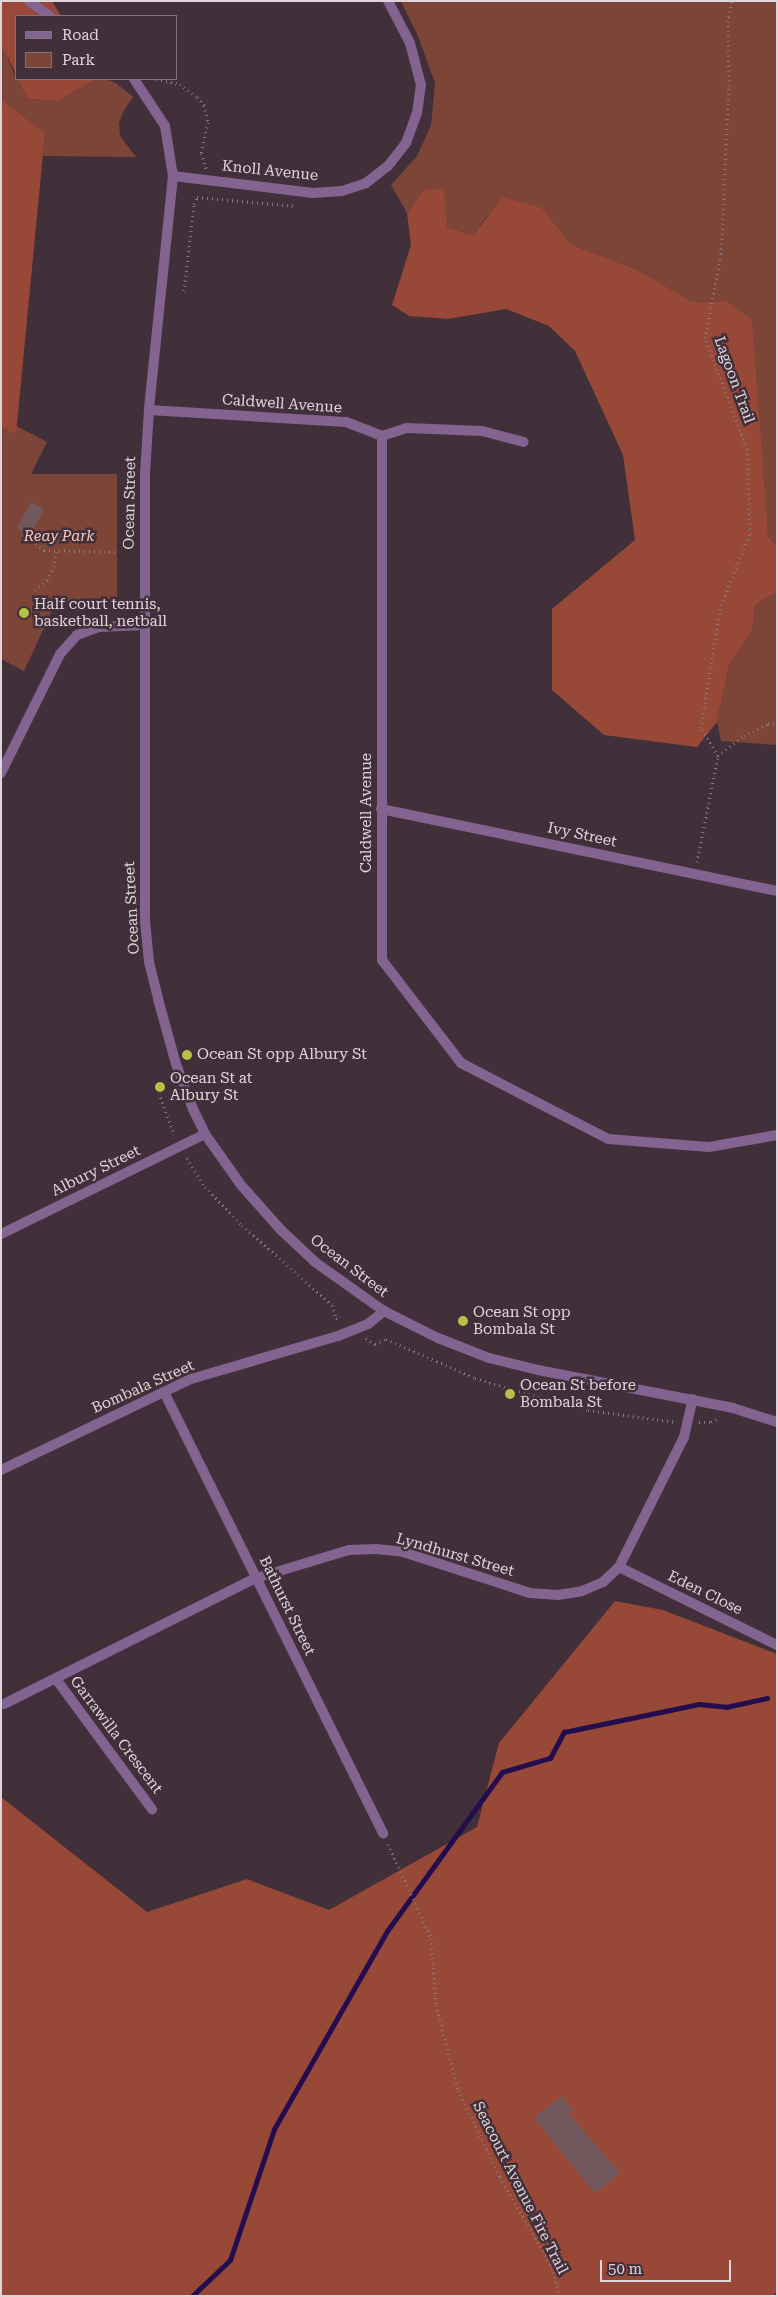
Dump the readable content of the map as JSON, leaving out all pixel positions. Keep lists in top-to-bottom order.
{
  "streets": {
    "street": [
      "Knoll Avenue",
      "Caldwell Avenue",
      "Ocean Street",
      "Ivy Street",
      "Albury Street",
      "Bombala Street",
      "Lyndhurst Street",
      "Eden Close",
      "Bathurst Street",
      "Garrawilla Crescent"
    ],
    "path": ["Lagoon Trail", "Seacourt Avenue Fire Trail"]
  },
  "crossings": [
    ["Knoll Avenue", "Ocean Street"],
    ["Caldwell Avenue", "Ocean Street"],
    ["Caldwell Avenue", "Ivy Street"],
    ["Ocean Street", "Albury Street"],
    ["Ocean Street", "Bombala Street"],
    ["Ocean Street", "Lyndhurst Street"],
    ["Bombala Street", "Bathurst Street"],
    ["Lyndhurst Street", "Eden Close"],
    ["Lyndhurst Street", "Bathurst Street"],
    ["Lyndhurst Street", "Garrawilla Crescent"],
    ["Bathurst Street", "Seacourt Avenue Fire Trail"]
  ],
  "parks": ["Reay Park"],
  "places": [
    "Half court tennis, basketball, netball",
    "Ocean St opp Albury St",
    "Ocean St at Albury St",
    "Ocean St opp Bombala St",
    "Ocean St before Bombala St"
  ],
  "legend": ["Road", "Park"],
  "scale_bar": "50 m"
}
